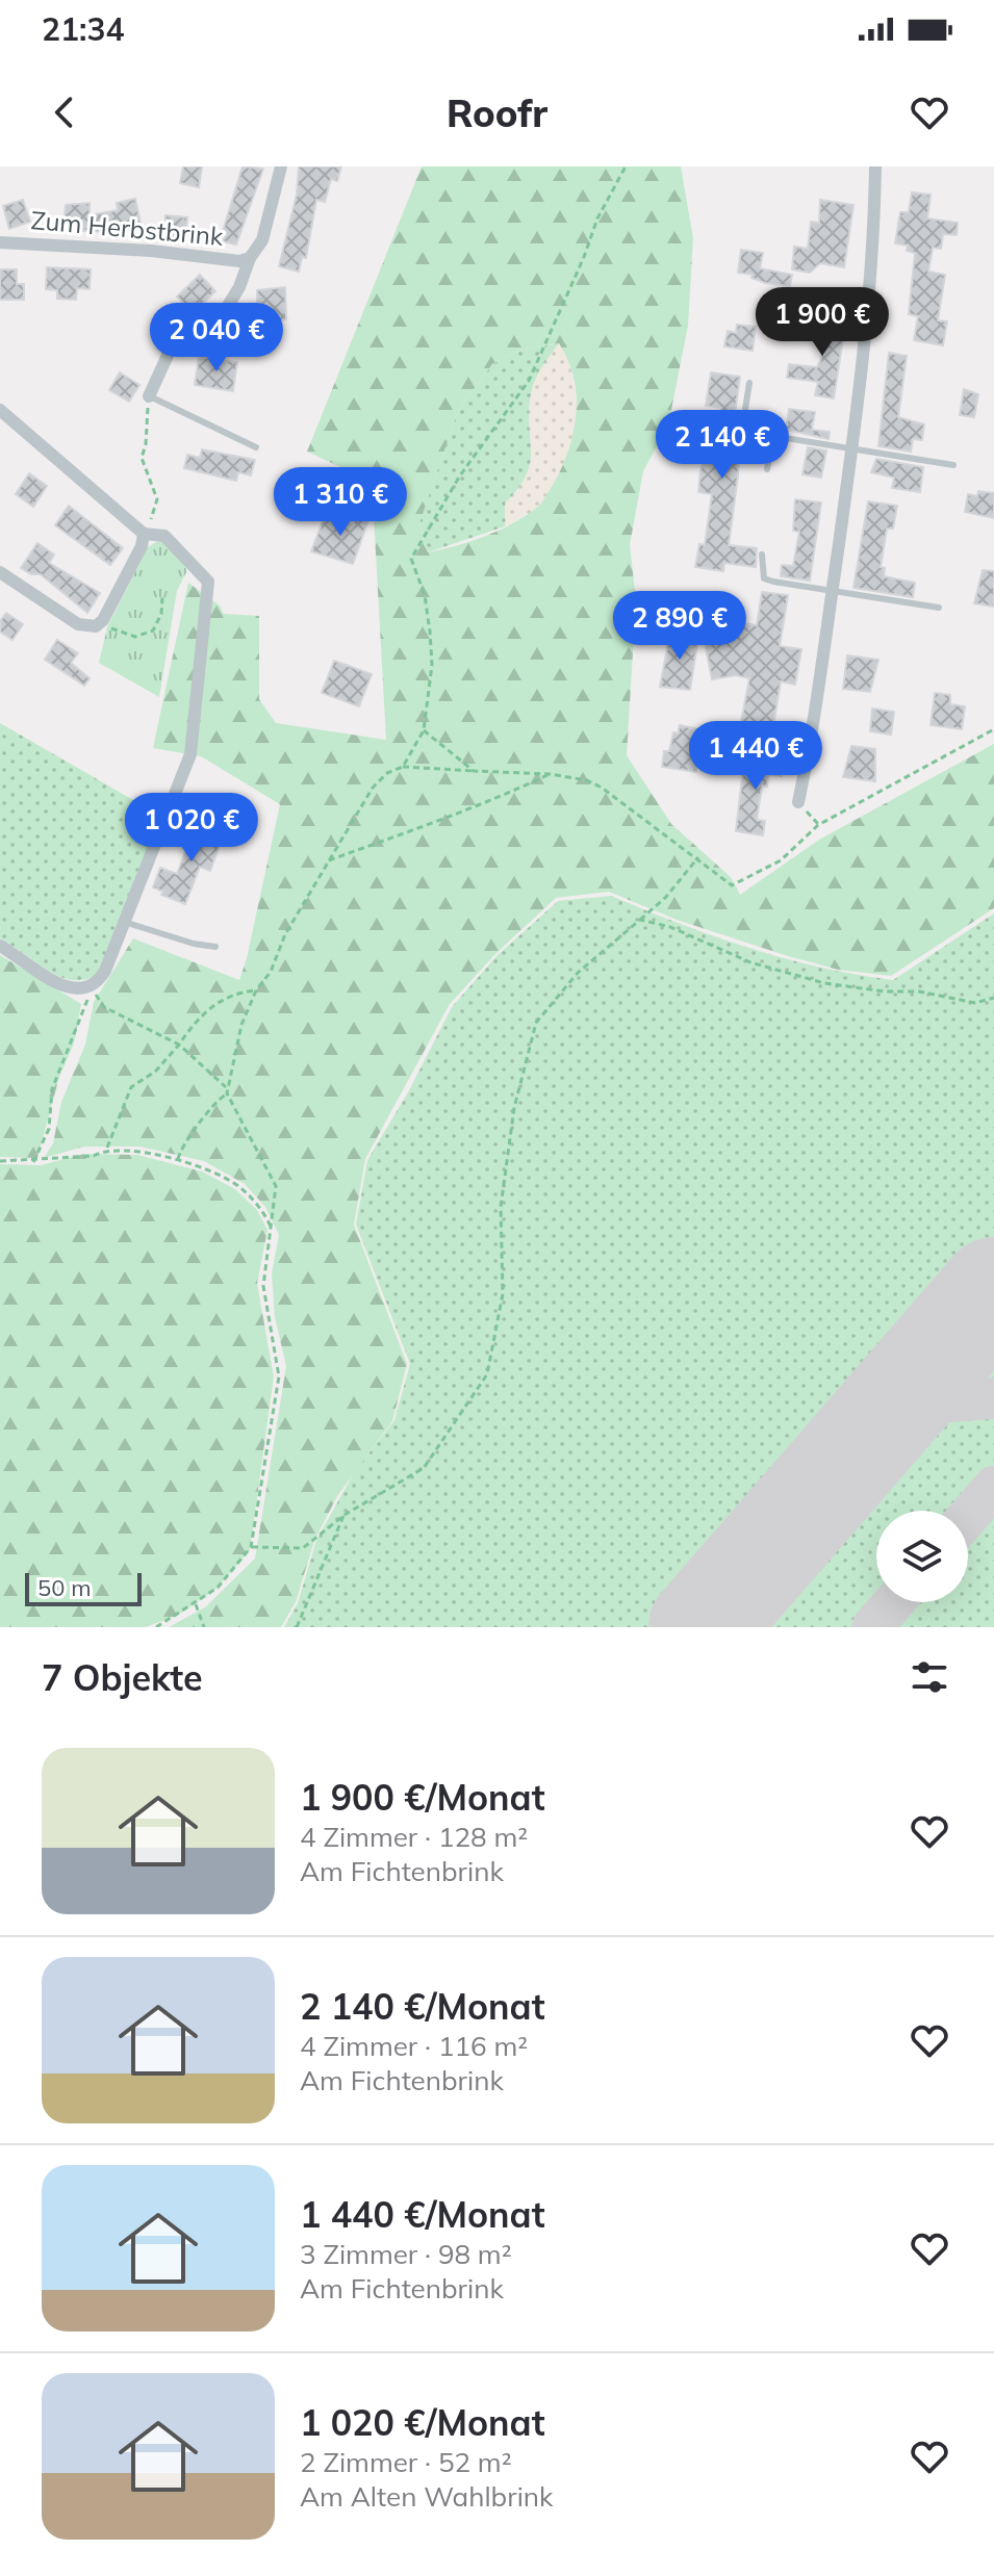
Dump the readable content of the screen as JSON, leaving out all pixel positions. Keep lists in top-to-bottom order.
{
  "streets": {
    "street": ["Zum Herbstbrink"]
  },
  "scale_bar": "50 m",
  "page": {
    "status": "21:34",
    "header": "Roofr",
    "price": [
      "1 900 €",
      "2 040 €",
      "2 140 €",
      "1 310 €",
      "2 890 €",
      "1 440 €",
      "1 020 €"
    ],
    "scale": "50 m",
    "heading": "7 Objekte",
    "list": [
      {
        "name": "1 900 €/Monat",
        "note": "4 Zimmer · 128 m² · Am Fichtenbrink"
      },
      {
        "name": "2 140 €/Monat",
        "note": "4 Zimmer · 116 m² · Am Fichtenbrink"
      },
      {
        "name": "1 440 €/Monat",
        "note": "3 Zimmer · 98 m² · Am Fichtenbrink"
      },
      {
        "name": "1 020 €/Monat",
        "note": "2 Zimmer · 52 m² · Am Alten Wahlbrink"
      }
    ]
  }
}
